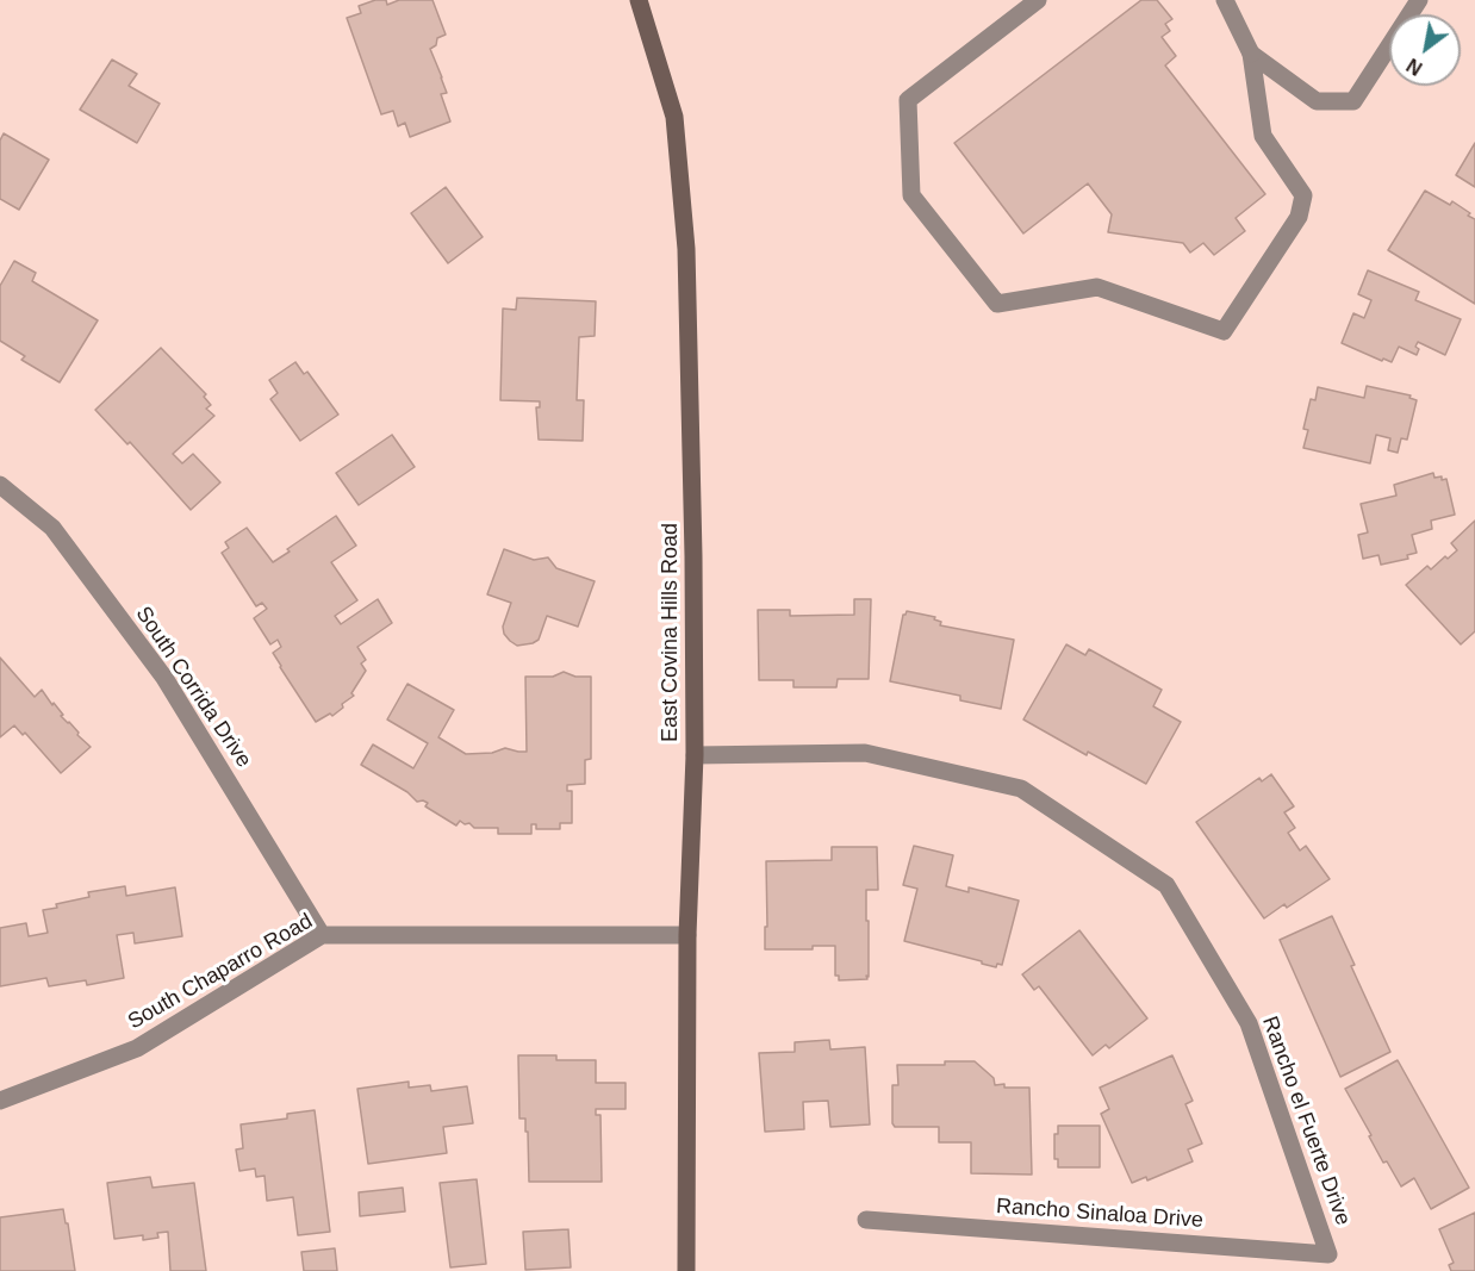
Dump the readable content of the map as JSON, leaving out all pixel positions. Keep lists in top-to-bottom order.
{
  "streets": {
    "street": [
      "East Covina Hills Road",
      "South Corrida Drive",
      "South Chaparro Road",
      "Rancho el Fuerte Drive",
      "Rancho Sinaloa Drive"
    ]
  },
  "crossings": [
    ["East Covina Hills Road", "South Chaparro Road"],
    ["East Covina Hills Road", "Rancho el Fuerte Drive"],
    ["South Corrida Drive", "South Chaparro Road"],
    ["Rancho el Fuerte Drive", "Rancho Sinaloa Drive"]
  ],
  "north": "bottom left"
}
